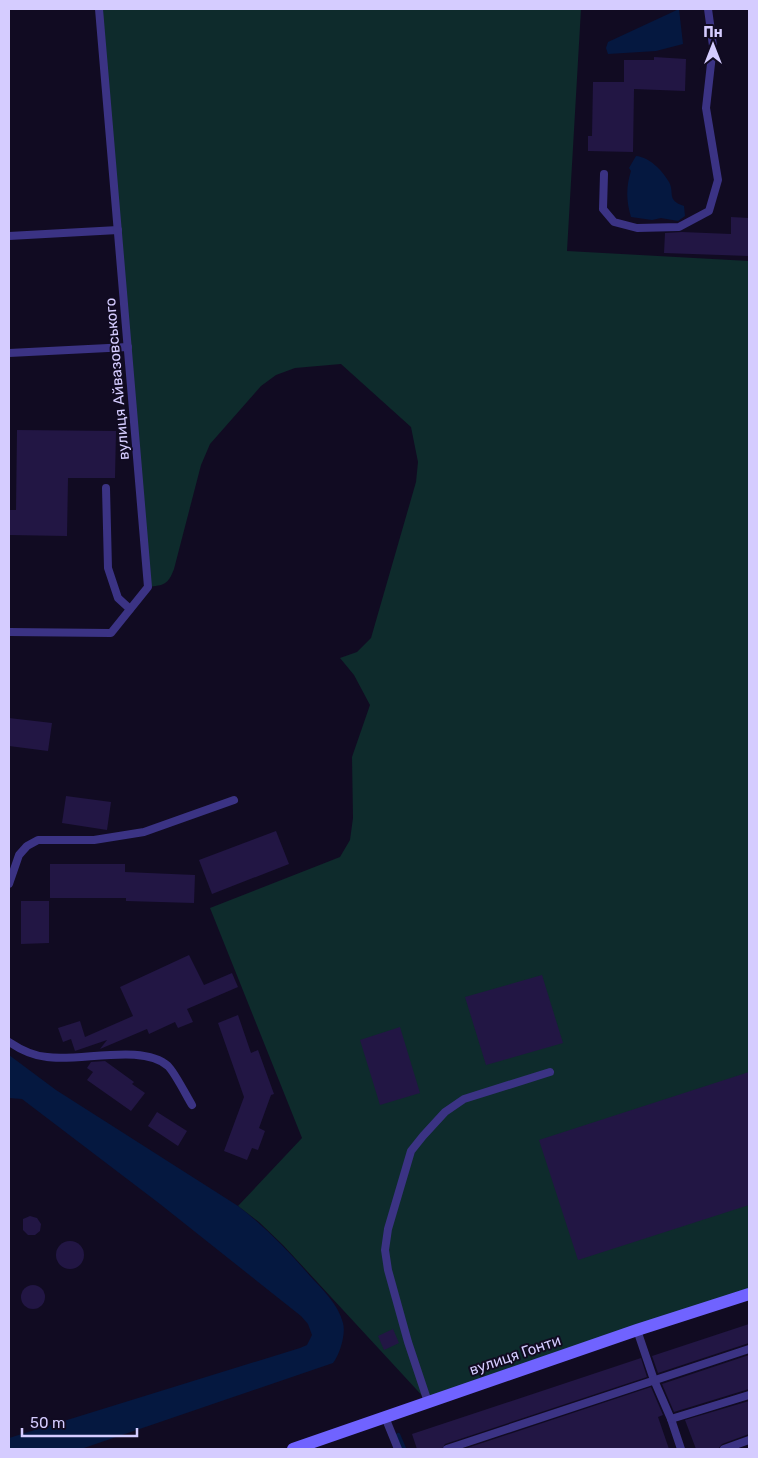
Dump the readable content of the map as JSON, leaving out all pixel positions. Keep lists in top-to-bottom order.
{
  "streets": {
    "street": ["вулиця Гонти"],
    "lane": ["вулиця Айвазовського"]
  },
  "scale_bar": "50 m",
  "north": "top"
}
